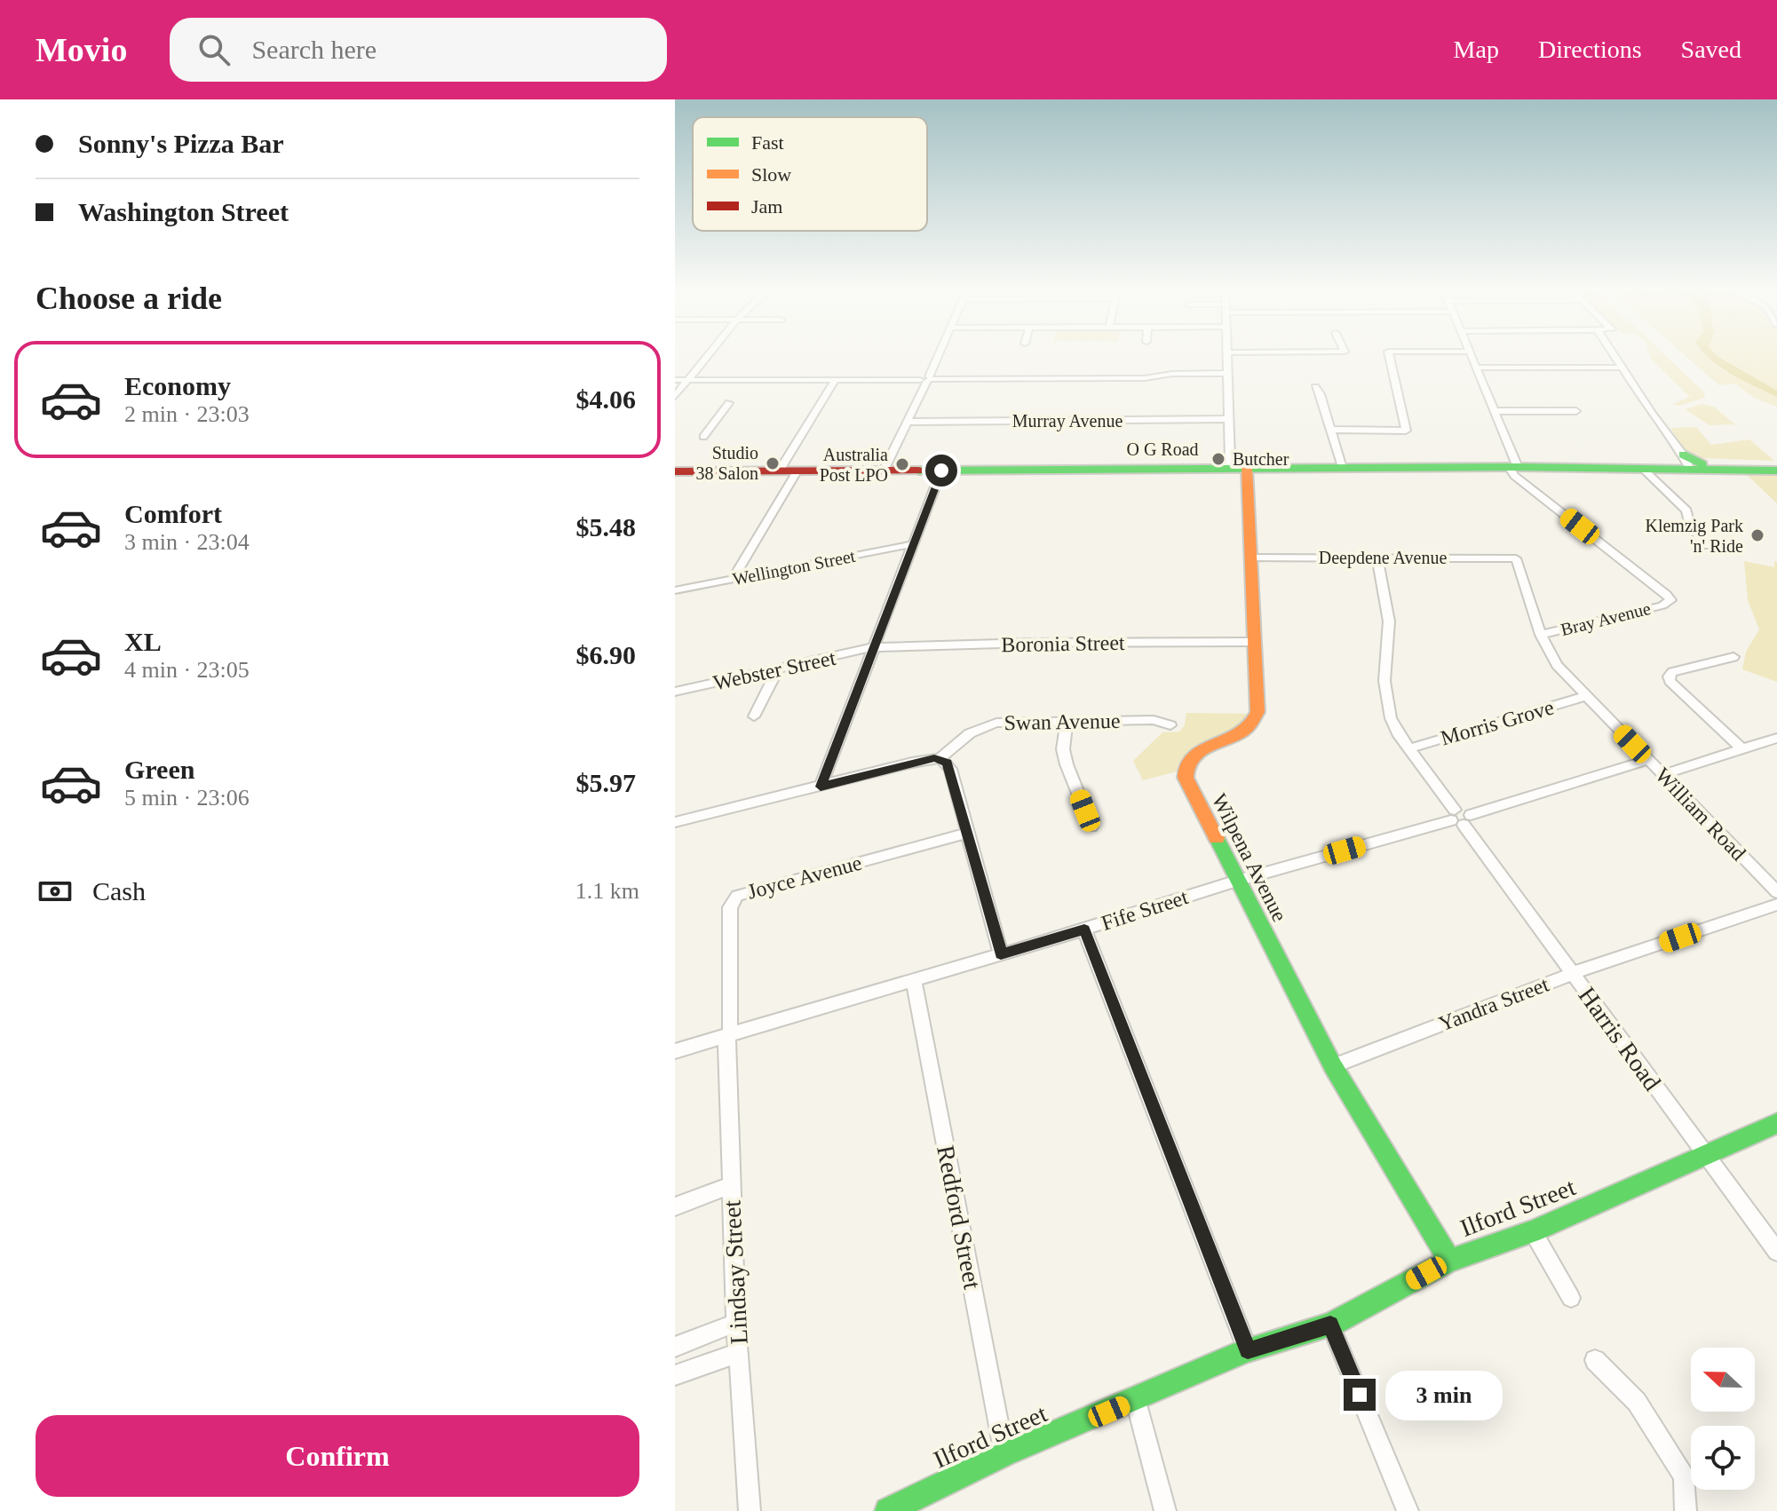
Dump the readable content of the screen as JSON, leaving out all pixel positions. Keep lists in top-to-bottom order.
{
  "streets": {
    "street": [
      "Murray Avenue",
      "O G Road",
      "Deepdene Avenue",
      "Wellington Street",
      "Bray Avenue",
      "Boronia Street",
      "Webster Street",
      "Swan Avenue",
      "Morris Grove",
      "William Road",
      "Wilpena Avenue",
      "Joyce Avenue",
      "Fife Street",
      "Yandra Street",
      "Harris Road",
      "Ilford Street",
      "Redford Street",
      "Lindsay Street"
    ]
  },
  "crossings": [
    ["O G Road", "Bray Avenue"],
    ["O G Road", "Wilpena Avenue"],
    ["Deepdene Avenue", "William Road"],
    ["Deepdene Avenue", "Wilpena Avenue"],
    ["Deepdene Avenue", "Harris Road"],
    ["Bray Avenue", "William Road"],
    ["Boronia Street", "Webster Street"],
    ["Boronia Street", "Wilpena Avenue"],
    ["Morris Grove", "William Road"],
    ["Morris Grove", "Harris Road"],
    ["William Road", "Fife Street"],
    ["Wilpena Avenue", "Fife Street"],
    ["Wilpena Avenue", "Yandra Street"],
    ["Wilpena Avenue", "Ilford Street"],
    ["Joyce Avenue", "Fife Street"],
    ["Joyce Avenue", "Lindsay Street"],
    ["Fife Street", "Harris Road"],
    ["Fife Street", "Redford Street"],
    ["Fife Street", "Lindsay Street"],
    ["Yandra Street", "Harris Road"],
    ["Harris Road", "Ilford Street"],
    ["Ilford Street", "Redford Street"]
  ],
  "places": [
    "Butcher",
    "Studio 38 Salon",
    "Australia Post LPO",
    "Klemzig Park 'n' Ride"
  ],
  "legend": ["Fast", "Slow", "Jam"],
  "north": "left",
  "page": {
    "header": "Movio",
    "search": "Search here",
    "nav": ["Map", "Directions", "Saved"],
    "banner": ["Sonny's Pizza Bar", "Washington Street"],
    "heading": "Choose a ride",
    "list": [
      {
        "name": "Economy",
        "note": "2 min · 23:03",
        "value": "$4.06"
      },
      {
        "name": "Comfort",
        "note": "3 min · 23:04",
        "value": "$5.48"
      },
      {
        "name": "XL",
        "note": "4 min · 23:05",
        "value": "$6.90"
      },
      {
        "name": "Green",
        "note": "5 min · 23:06",
        "value": "$5.97"
      }
    ],
    "pay": ["Cash", "1.1 km"],
    "bubble": "3 min",
    "buttons": "Confirm"
  }
}
